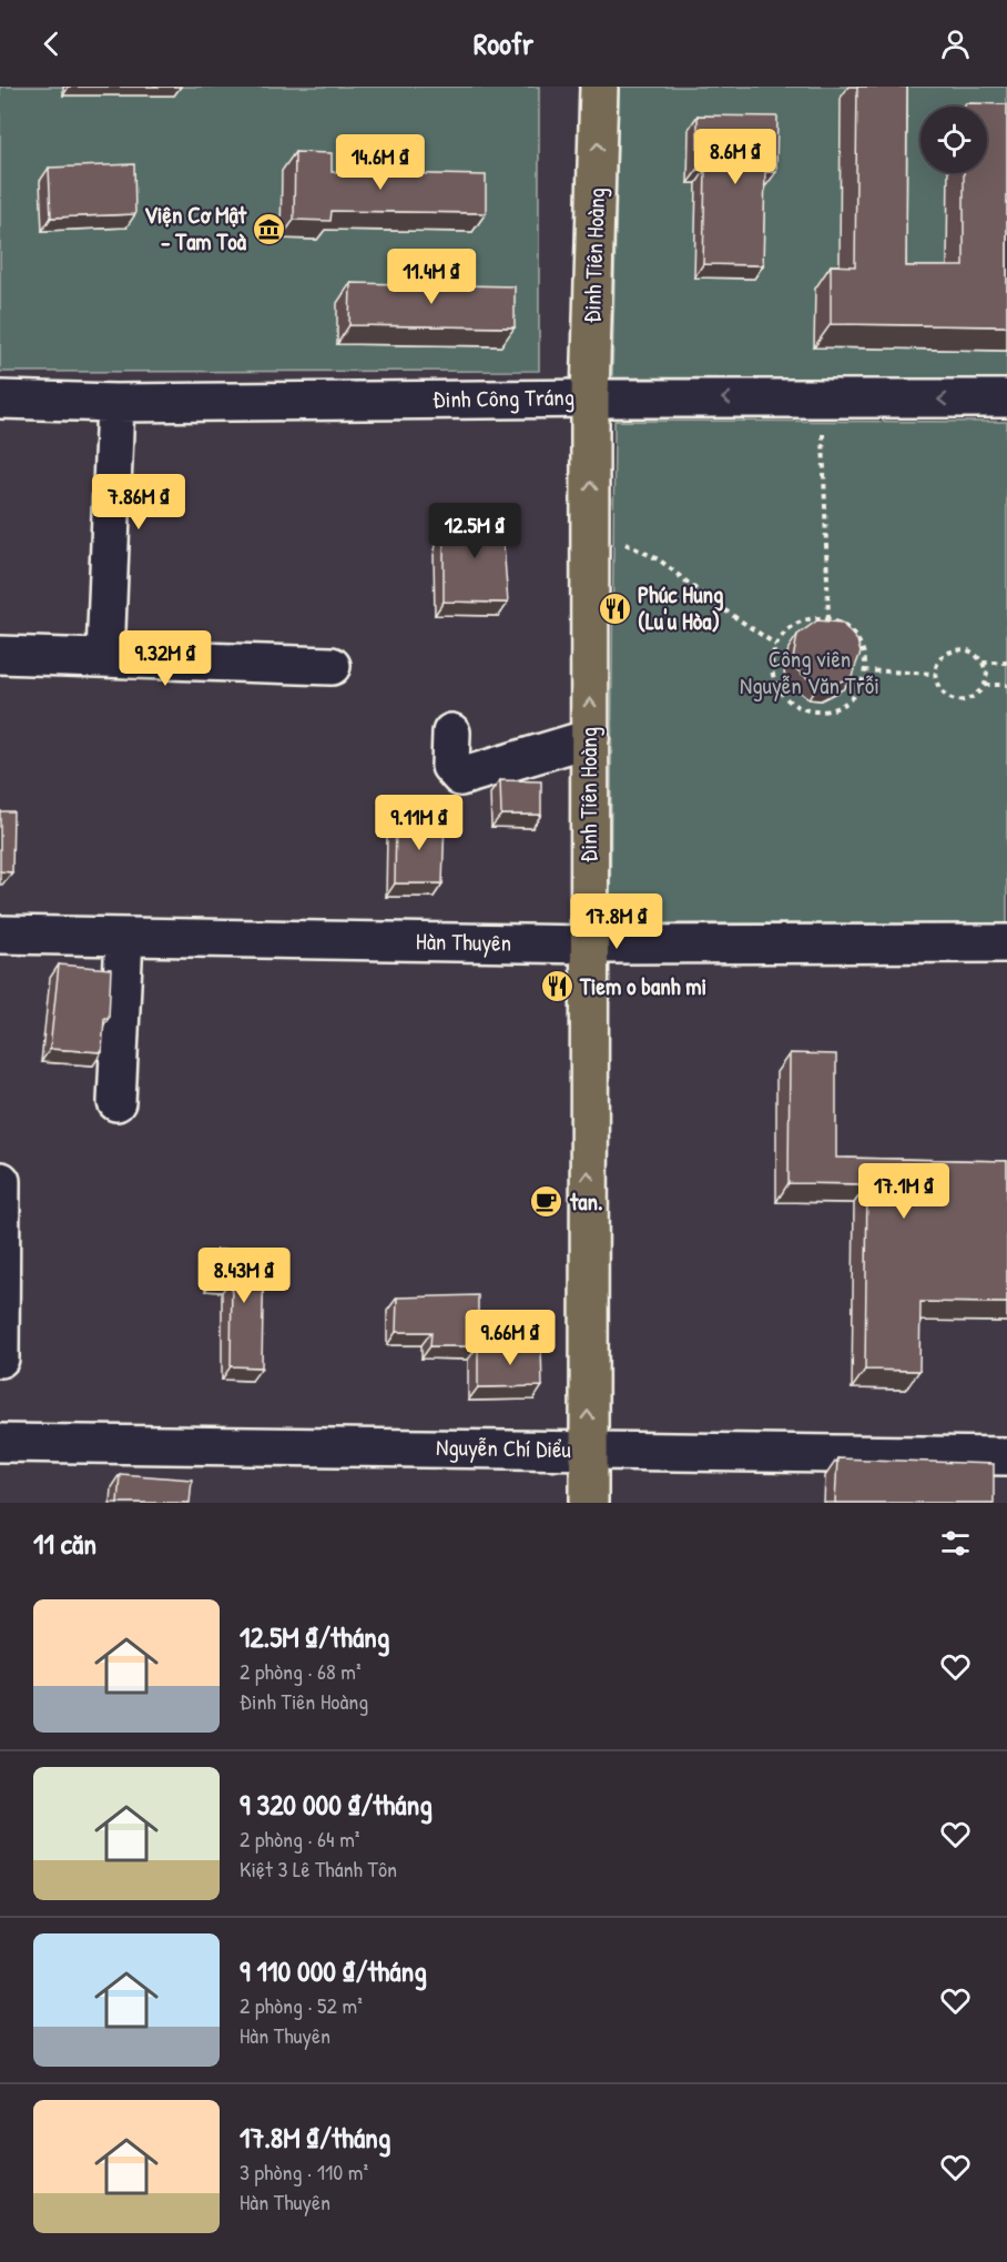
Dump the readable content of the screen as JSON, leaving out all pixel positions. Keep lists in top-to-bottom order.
{
  "streets": {
    "main road": ["Đinh Tiên Hoàng"],
    "street": ["Đinh Công Tráng", "Hàn Thuyên", "Nguyễn Chí Diểu"]
  },
  "crossings": [
    ["Đinh Tiên Hoàng", "Đinh Công Tráng"],
    ["Đinh Tiên Hoàng", "Hàn Thuyên"],
    ["Đinh Tiên Hoàng", "Nguyễn Chí Diểu"]
  ],
  "one_way": ["Đinh Tiên Hoàng", "Đinh Công Tráng"],
  "parks": ["Công viên Nguyễn Văn Trỗi"],
  "places": {
    "museum": ["Viện Cơ Mật - Tam Toà"],
    "restaurant": ["Phúc Hung (Lu'u Hòa)", "Tiem o banh mi"],
    "cafe": ["tan."]
  },
  "page": {
    "header": "Roofr",
    "price": [
      "8.6M ₫",
      "14.6M ₫",
      "11.4M ₫",
      "7.86M ₫",
      "12.5M ₫",
      "9.32M ₫",
      "9.11M ₫",
      "17.8M ₫",
      "17.1M ₫",
      "8.43M ₫",
      "9.66M ₫"
    ],
    "heading": "11 căn",
    "list": [
      {
        "name": "12.5M ₫/tháng",
        "note": "2 phòng · 68 m² · Đinh Tiên Hoàng"
      },
      {
        "name": "9 320 000 ₫/tháng",
        "note": "2 phòng · 64 m² · Kiệt 3 Lê Thánh Tôn"
      },
      {
        "name": "9 110 000 ₫/tháng",
        "note": "2 phòng · 52 m² · Hàn Thuyên"
      },
      {
        "name": "17.8M ₫/tháng",
        "note": "3 phòng · 110 m² · Hàn Thuyên"
      }
    ]
  }
}
